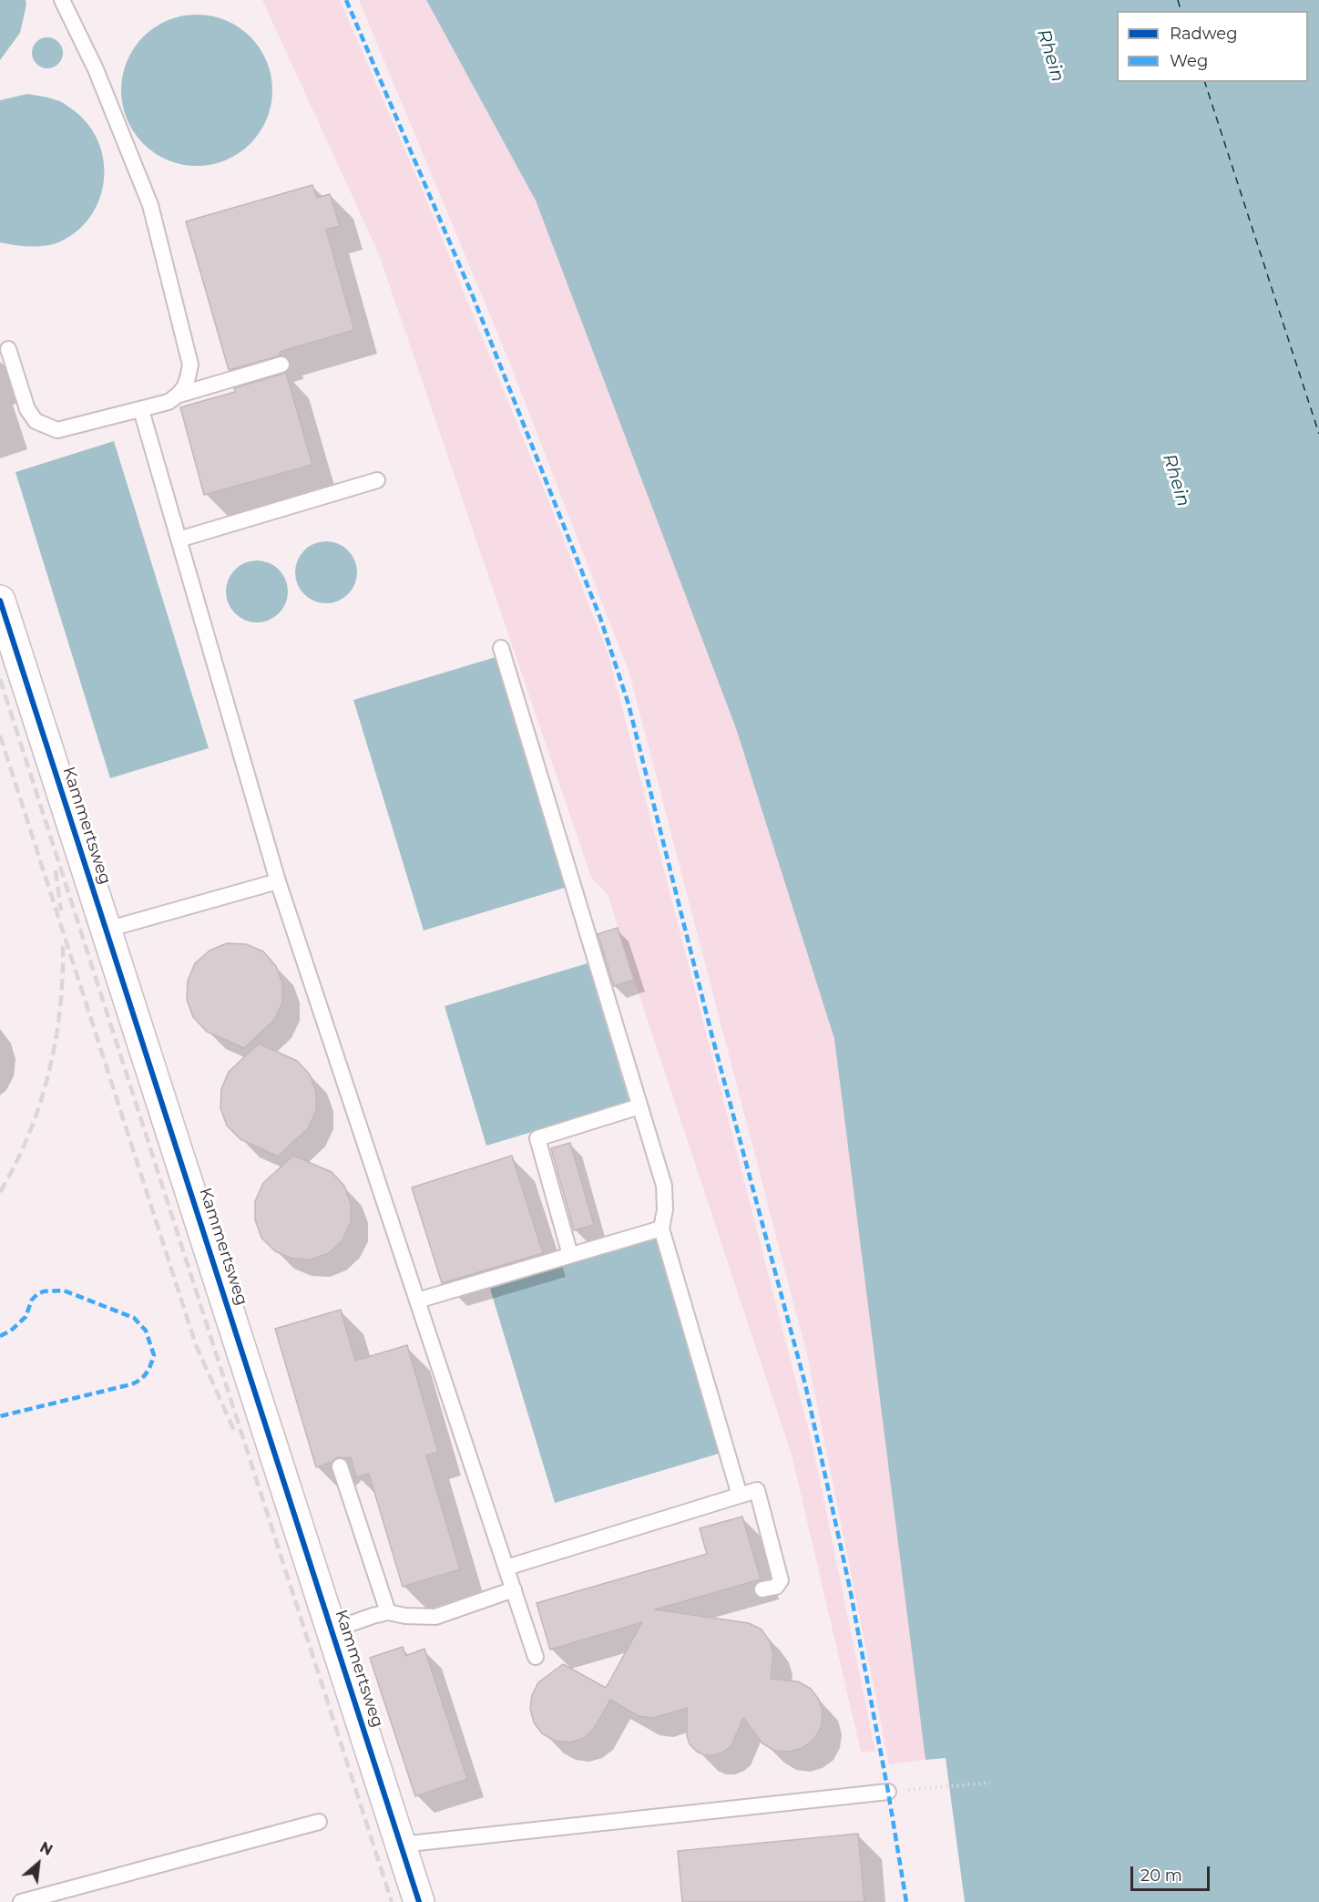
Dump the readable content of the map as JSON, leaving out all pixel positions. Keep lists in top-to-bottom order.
{
  "streets": {
    "street": ["Kammertsweg"]
  },
  "water": ["Rhein"],
  "legend": ["Radweg", "Weg"],
  "scale_bar": "20 m",
  "north": "top right"
}
